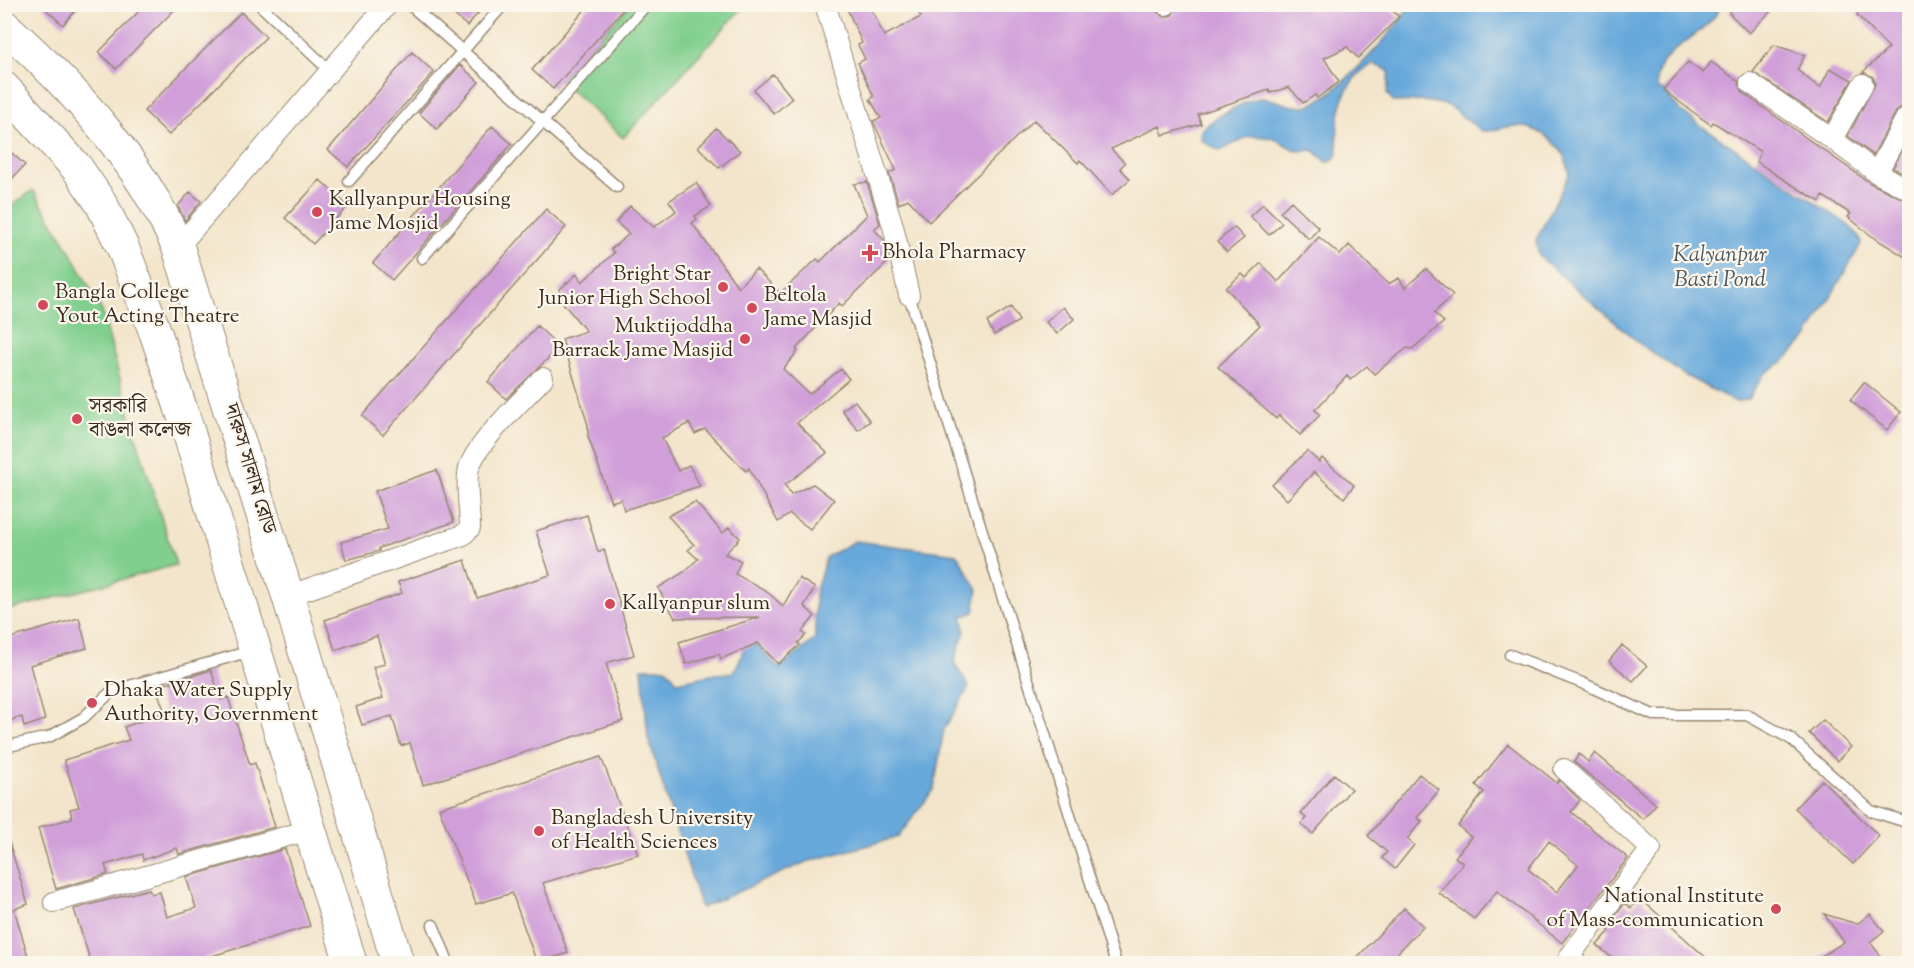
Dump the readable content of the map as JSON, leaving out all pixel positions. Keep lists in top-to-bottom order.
{
  "streets": {
    "main road": ["দারুস সালাম রোড"]
  },
  "water": ["Kalyanpur Basti Pond"],
  "places": {
    "other": [
      "Kallyanpur Housing Jame Mosjid",
      "Bright Star Junior High School",
      "Bangla College Yout Acting Theatre",
      "Beltola Jame Masjid",
      "Muktijoddha Barrack Jame Masjid",
      "সরকারি বাঙলা কলেজ",
      "Kallyanpur slum",
      "Dhaka Water Supply Authority, Government",
      "Bangladesh University of Health Sciences",
      "National Institute of Mass-communication"
    ],
    "health": ["Bhola Pharmacy"]
  }
}
